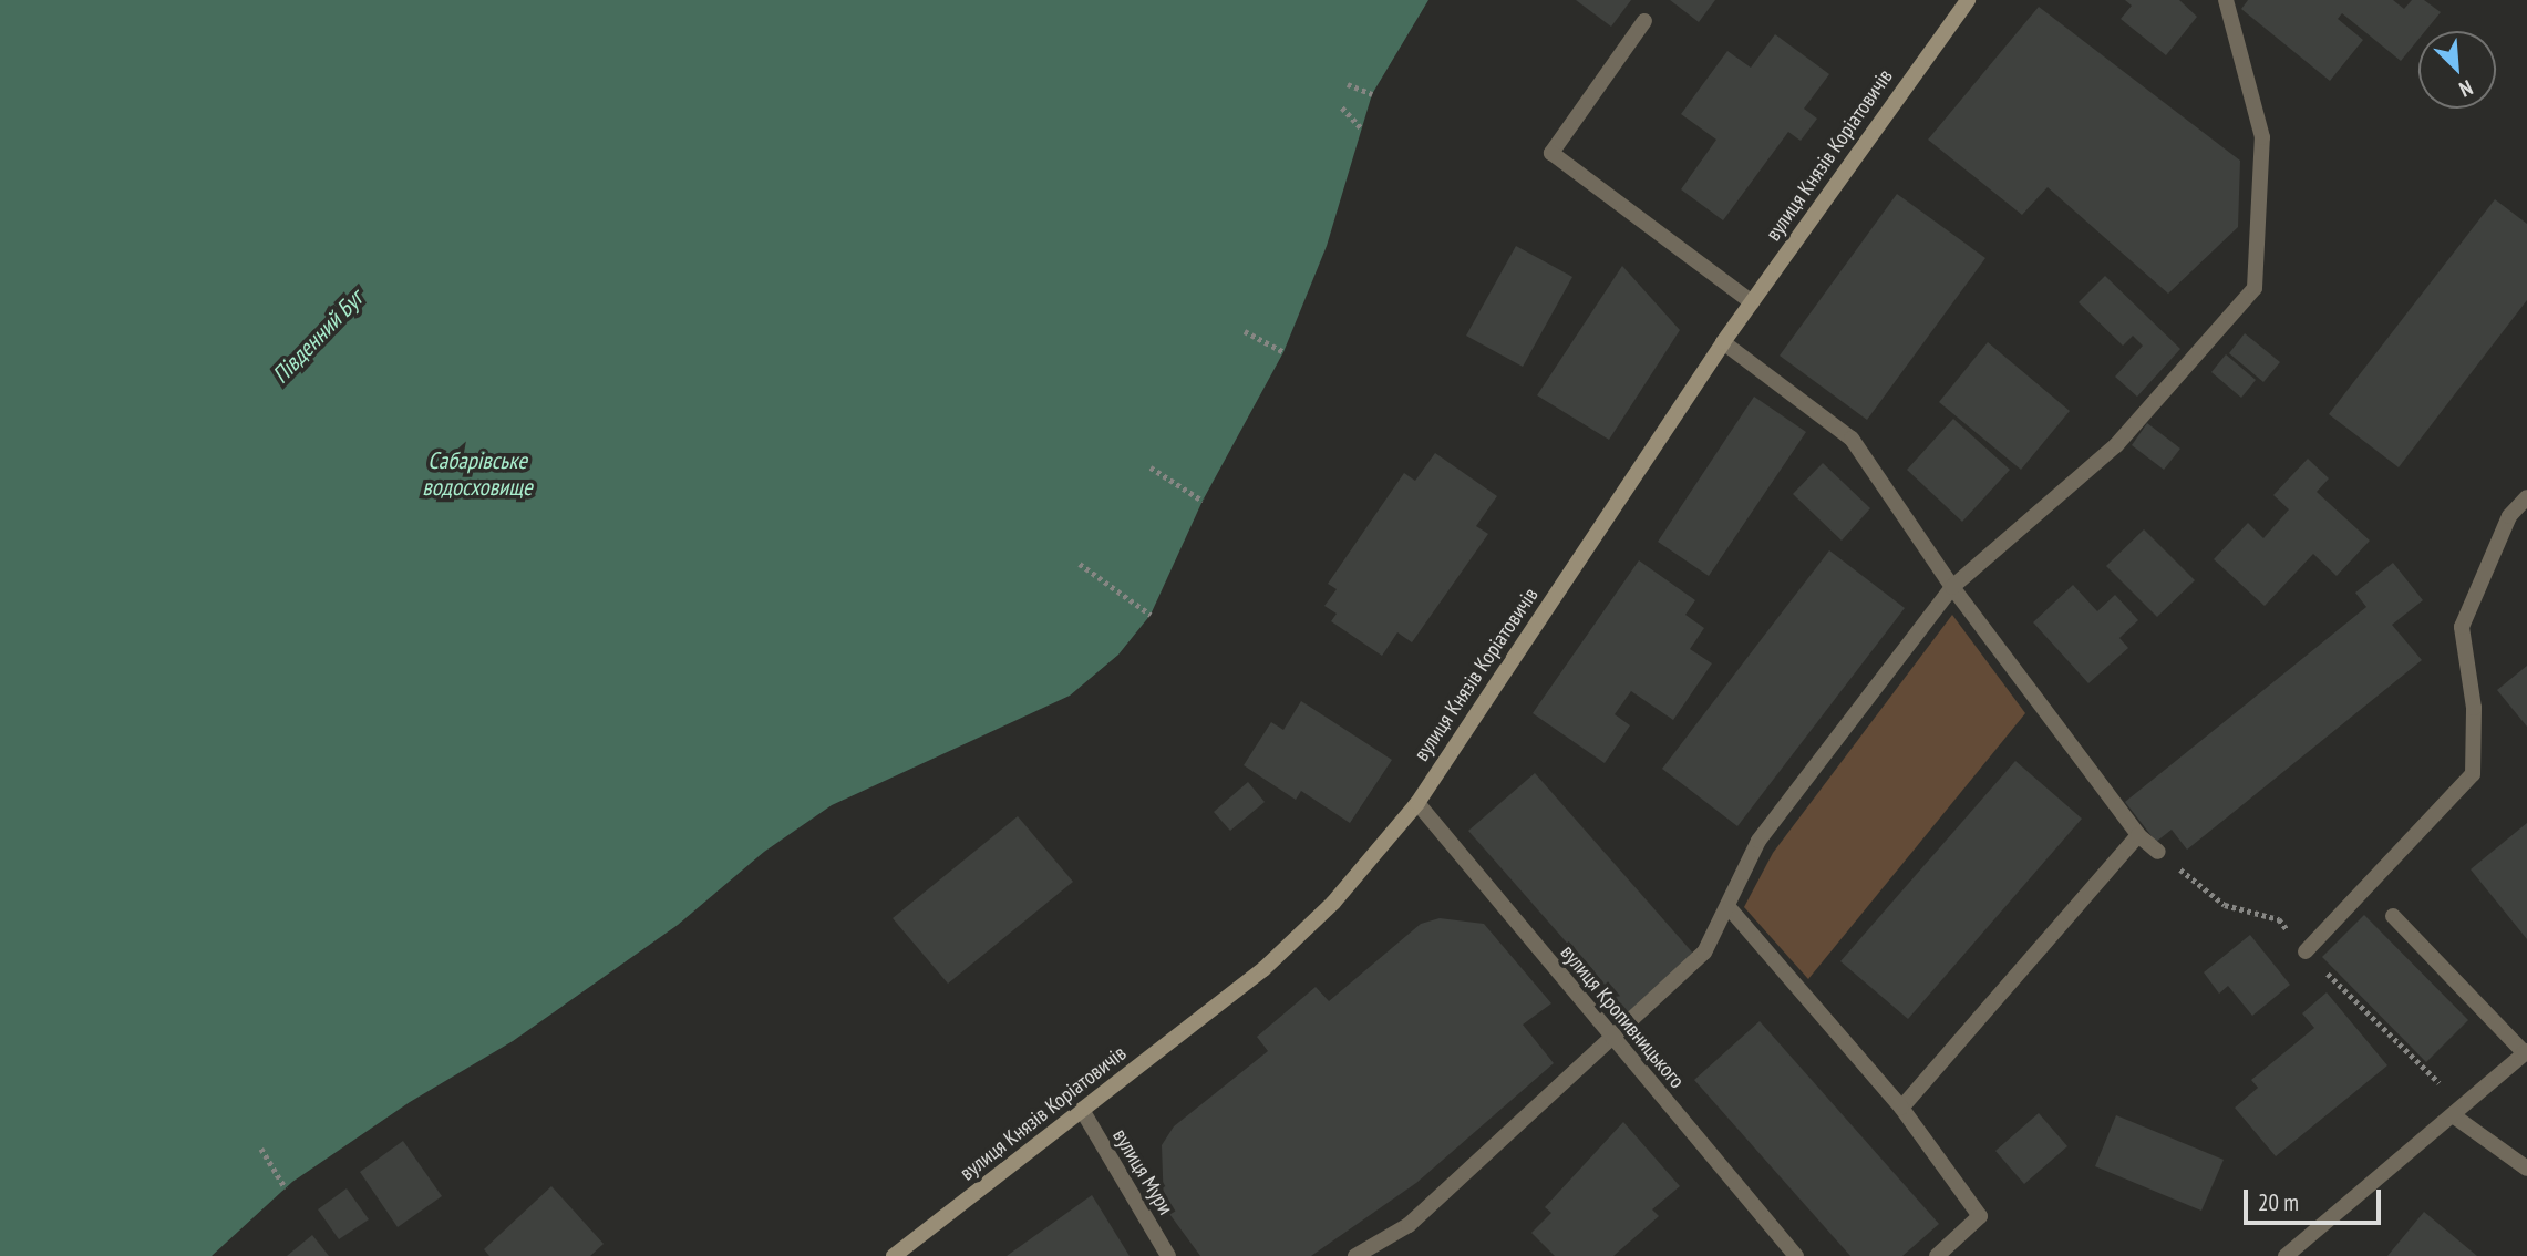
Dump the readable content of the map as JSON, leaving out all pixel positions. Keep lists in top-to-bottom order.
{
  "streets": {
    "street": ["вулиця Князів Коріатовичів", "вулиця Кропивницького", "вулиця Мури"]
  },
  "crossings": [
    ["вулиця Князів Коріатовичів", "вулиця Кропивницького"],
    ["вулиця Князів Коріатовичів", "вулиця Мури"]
  ],
  "water": ["Південний Буг", "Сабарівське водосховище"],
  "scale_bar": "20 m",
  "north": "bottom right"
}
